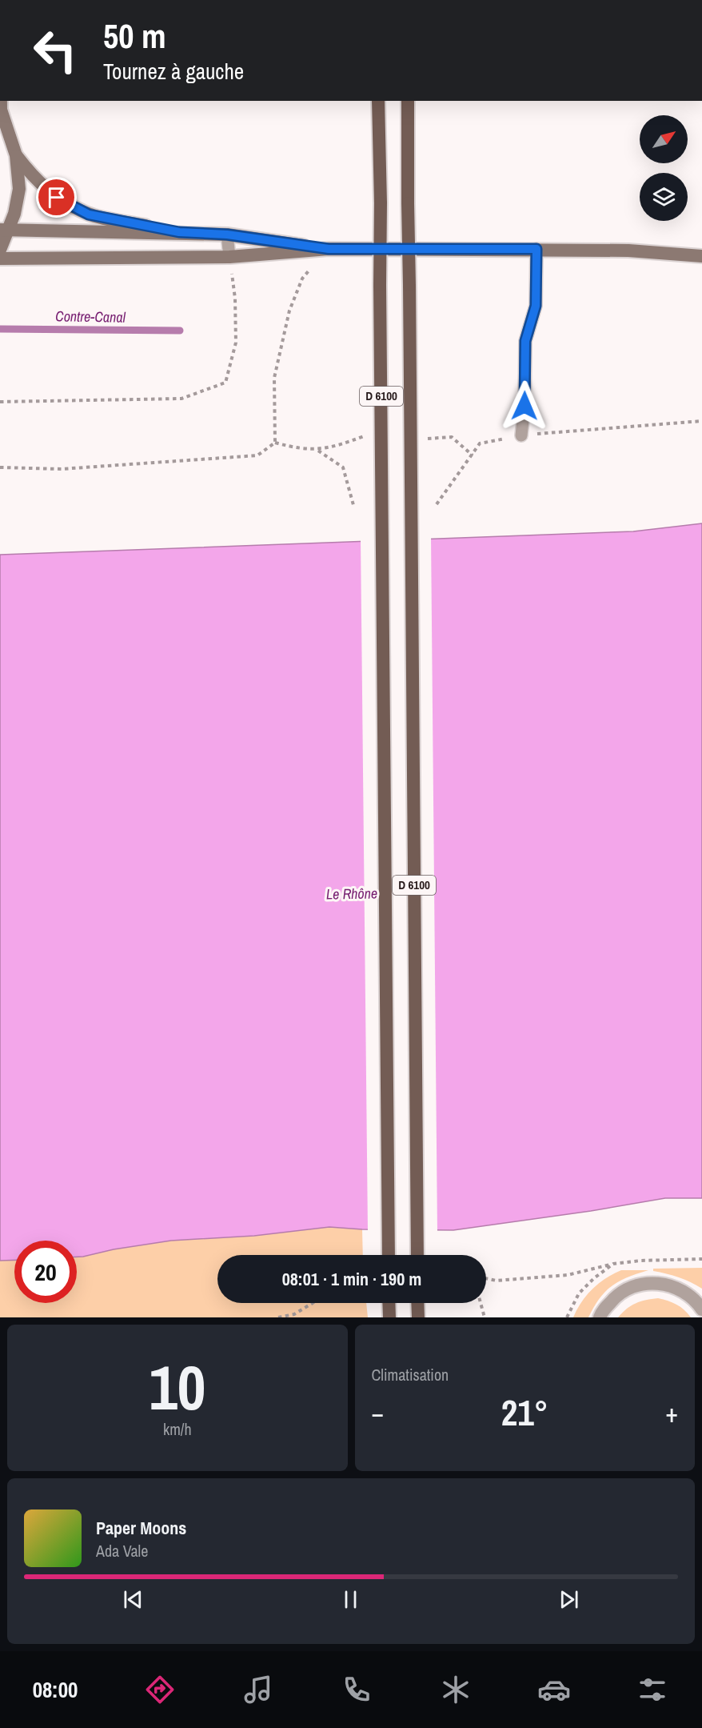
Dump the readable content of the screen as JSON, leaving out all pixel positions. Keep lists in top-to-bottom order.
{
  "streets": {
    "main road": ["D 6100"]
  },
  "water": ["Contre-Canal", "Le Rhône"],
  "north": "top right",
  "page": {
    "turn": ["50 m", "Tournez à gauche"],
    "limit": "20",
    "trip": "08:01 · 1 min · 190 m",
    "tile": [
      ["10", "km/h"],
      "Climatisation"
    ],
    "heat": ["−", "21°", "+"],
    "song": ["Paper Moons", "Ada Vale"],
    "tabs": "08:00"
  }
}
